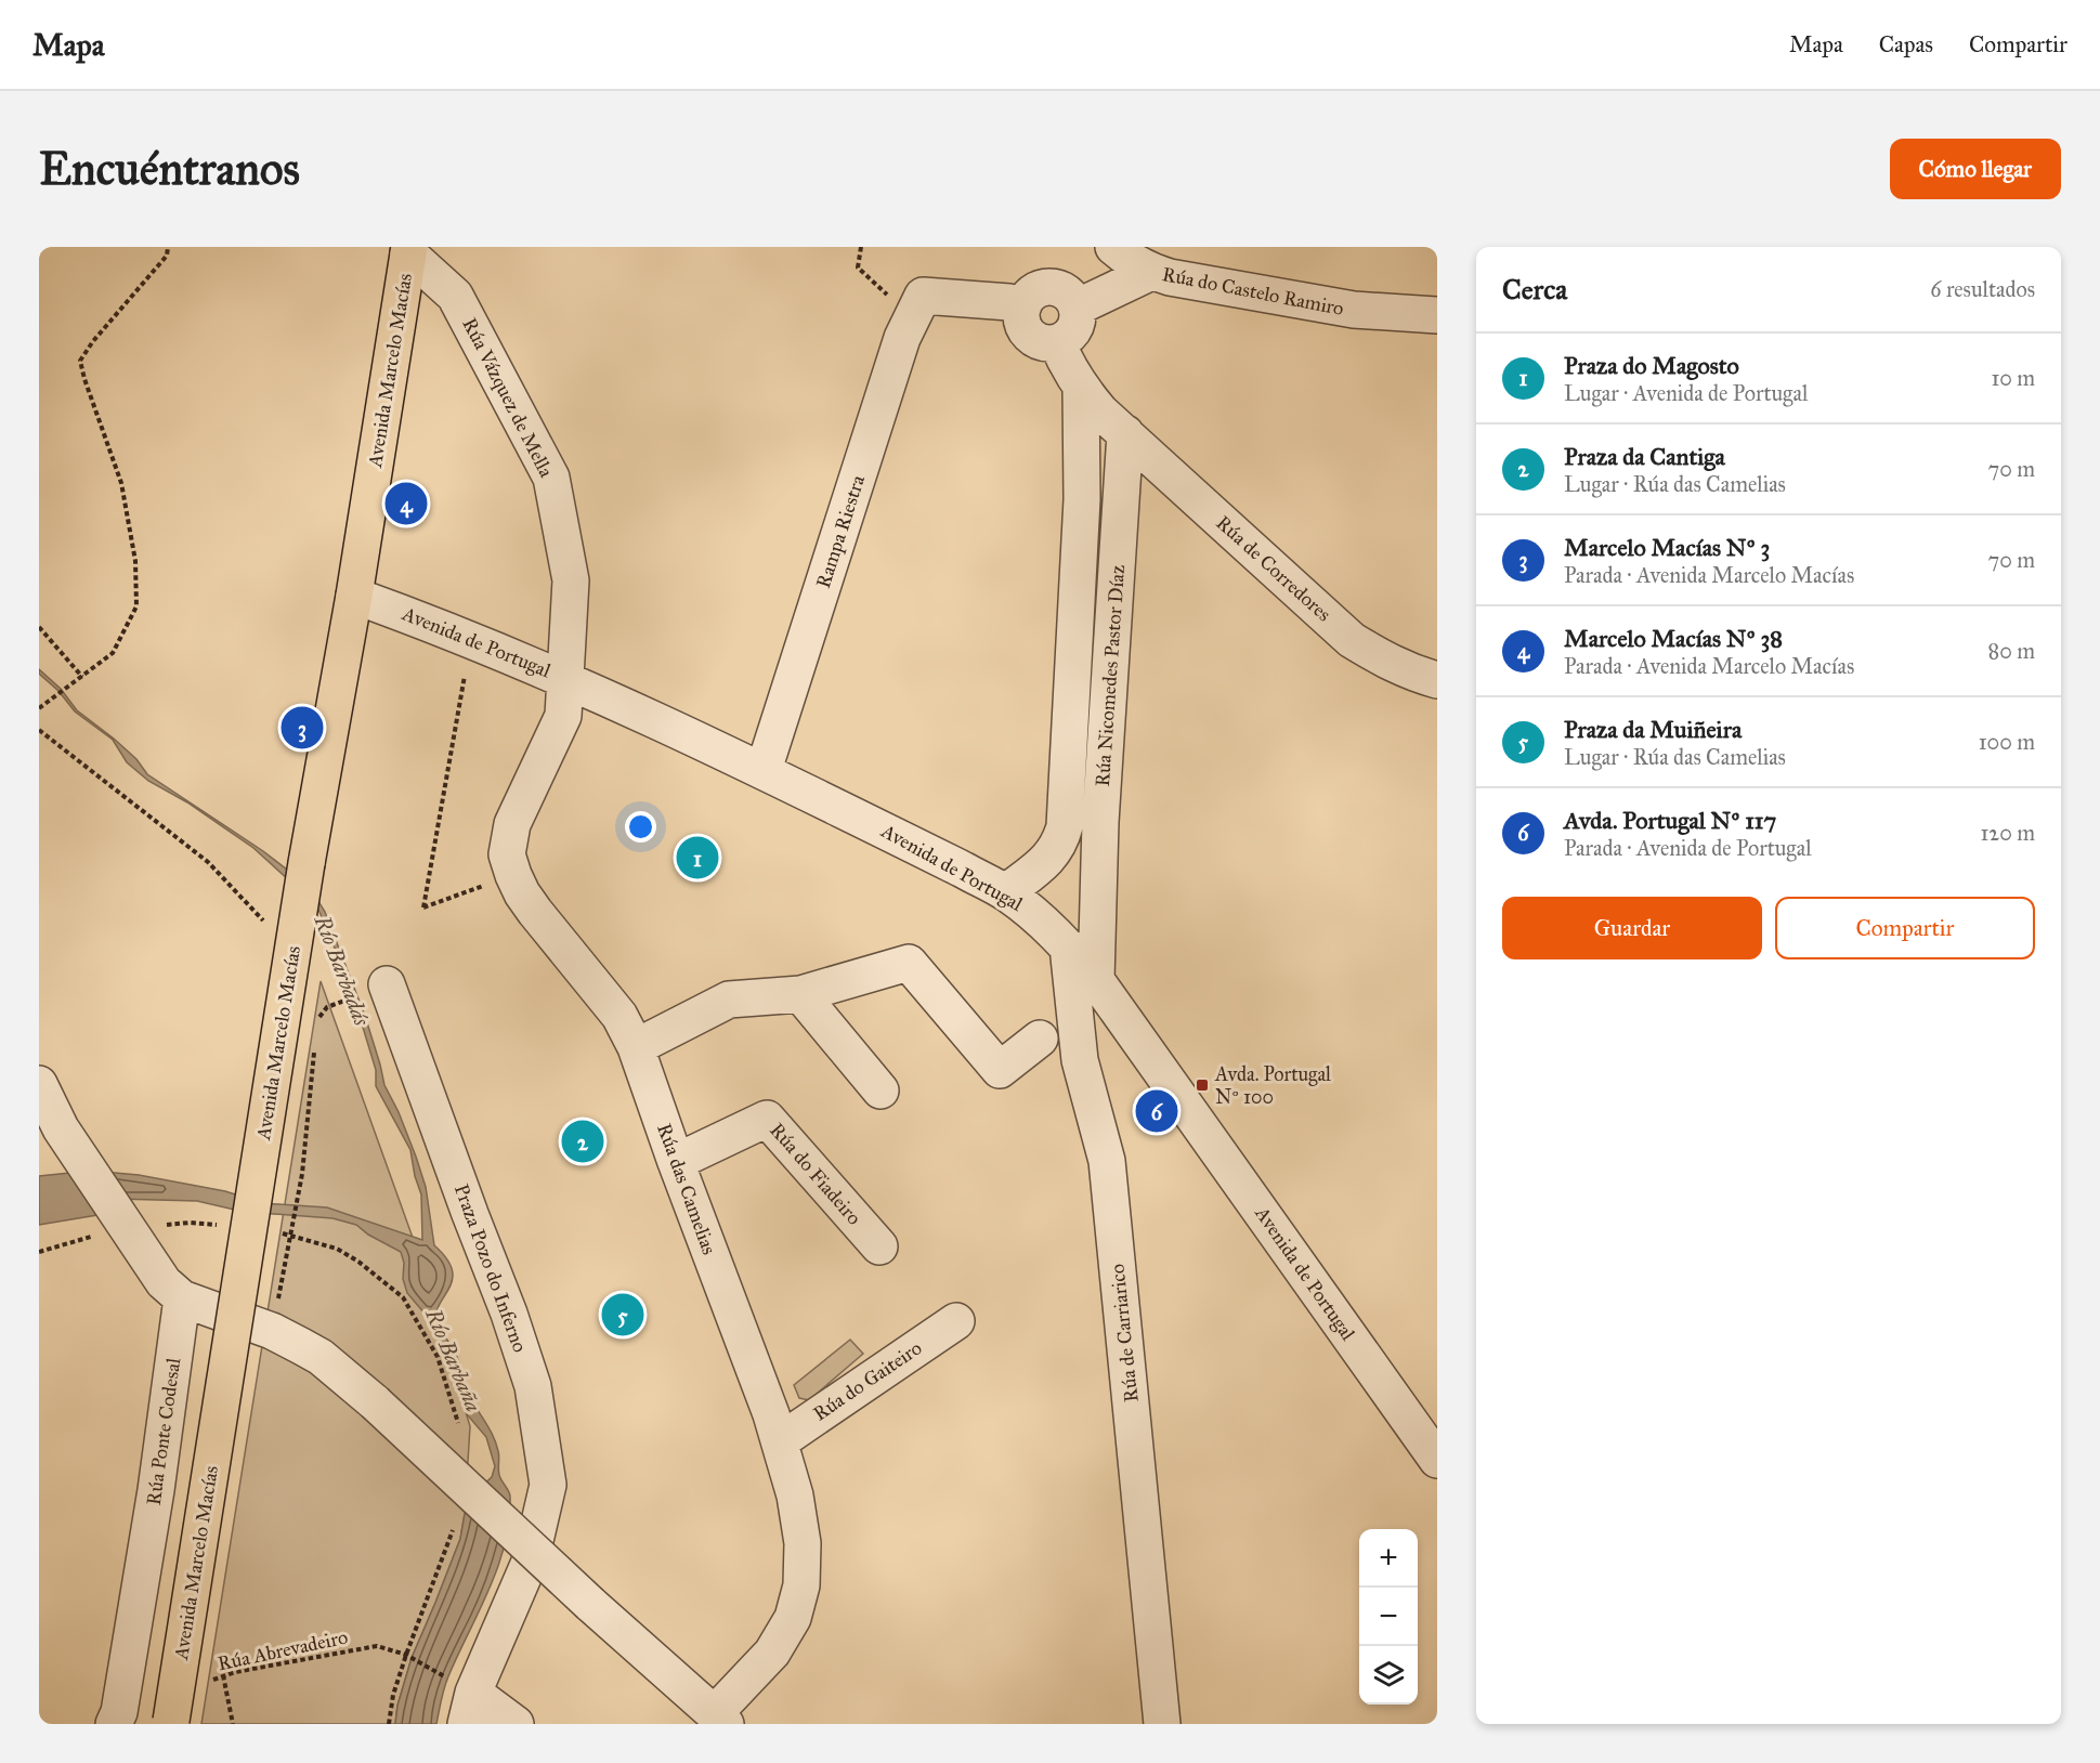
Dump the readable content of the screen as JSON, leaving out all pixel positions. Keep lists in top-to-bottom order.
{
  "streets": {
    "main road": ["Avenida Marcelo Macías"],
    "street": [
      "Rúa do Castelo Ramiro",
      "Rúa Vázquez de Mella",
      "Rampa Riestra",
      "Rúa de Corredores",
      "Avenida de Portugal",
      "Rúa Nicomedes Pastor Díaz",
      "Rúa do Fiadeiro",
      "Rúa das Camelias",
      "Praza Pozo do Inferno",
      "Rúa de Carriarico",
      "Rúa do Gaiteiro",
      "Rúa Ponte Codesal"
    ],
    "path": ["Rúa Abrevadeiro"]
  },
  "crossings": [
    ["Rúa do Castelo Ramiro", "Rúa Nicomedes Pastor Díaz"],
    ["Avenida Marcelo Macías", "Rúa Vázquez de Mella"],
    ["Avenida Marcelo Macías", "Avenida de Portugal"],
    ["Rúa Vázquez de Mella", "Avenida de Portugal"],
    ["Rúa Vázquez de Mella", "Rúa das Camelias"],
    ["Rampa Riestra", "Avenida de Portugal"],
    ["Rúa de Corredores", "Rúa Nicomedes Pastor Díaz"],
    ["Avenida de Portugal", "Rúa Nicomedes Pastor Díaz"],
    ["Avenida de Portugal", "Rúa das Camelias"],
    ["Avenida de Portugal", "Rúa de Carriarico"],
    ["Rúa do Fiadeiro", "Rúa das Camelias"],
    ["Rúa das Camelias", "Rúa do Gaiteiro"],
    ["Rúa das Camelias", "Rúa Ponte Codesal"],
    ["Praza Pozo do Inferno", "Rúa Abrevadeiro"]
  ],
  "water": ["Río Barbadás", "Río Barbaña"],
  "places": {
    "transit": ["Avda. Portugal Nº 100"]
  },
  "page": {
    "header": "Mapa",
    "nav": ["Mapa", "Capas", "Compartir"],
    "buttons": [
      "Cómo llegar",
      ["Guardar", "Compartir"]
    ],
    "title": "Encuéntranos",
    "heading": ["Cerca", "6 resultados"],
    "list": [
      {
        "mark": "1",
        "name": "Praza do Magosto",
        "note": "Lugar · Avenida de Portugal",
        "value": "10 m"
      },
      {
        "mark": "2",
        "name": "Praza da Cantiga",
        "note": "Lugar · Rúa das Camelias",
        "value": "70 m"
      },
      {
        "mark": "3",
        "name": "Marcelo Macías Nº 3",
        "note": "Parada · Avenida Marcelo Macías",
        "value": "70 m"
      },
      {
        "mark": "4",
        "name": "Marcelo Macías Nº 38",
        "note": "Parada · Avenida Marcelo Macías",
        "value": "80 m"
      },
      {
        "mark": "5",
        "name": "Praza da Muiñeira",
        "note": "Lugar · Rúa das Camelias",
        "value": "100 m"
      },
      {
        "mark": "6",
        "name": "Avda. Portugal Nº 117",
        "note": "Parada · Avenida de Portugal",
        "value": "120 m"
      }
    ],
    "pins": [
      "4",
      "3",
      "1",
      "6",
      "2",
      "5"
    ],
    "map_buttons": ["+", "−"]
  }
}
